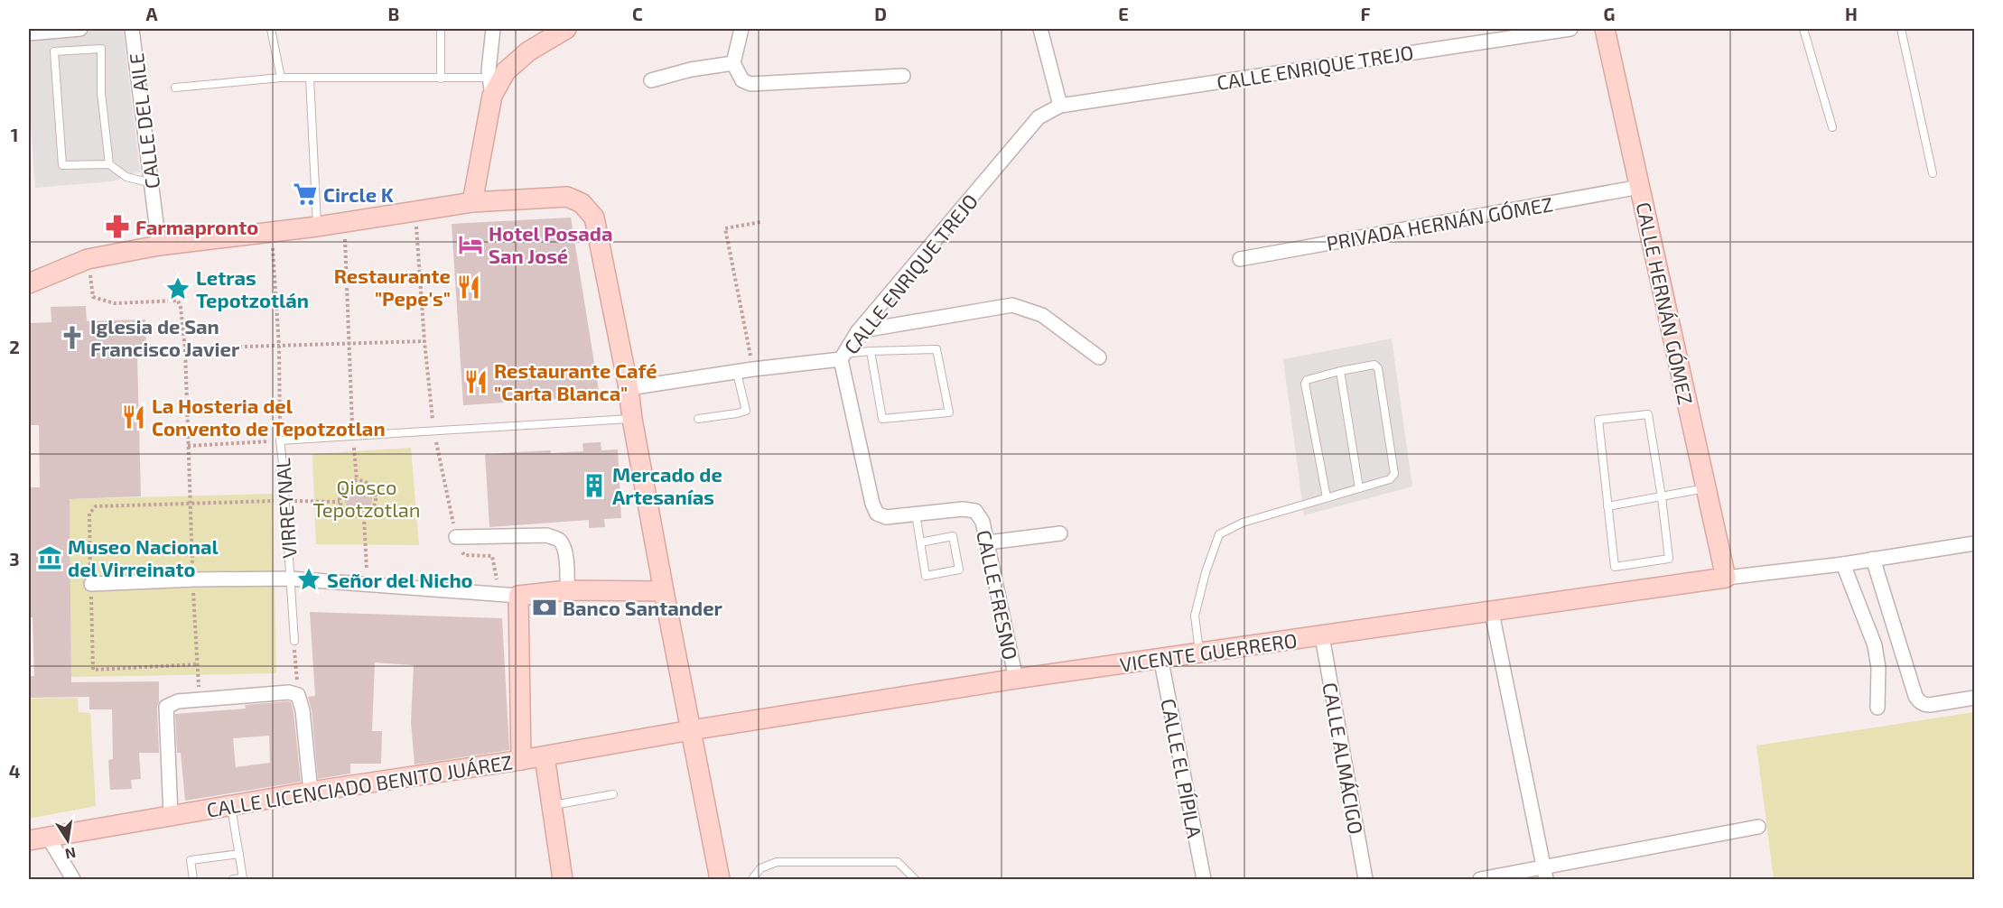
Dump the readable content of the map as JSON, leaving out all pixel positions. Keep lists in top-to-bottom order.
{
  "streets": {
    "street": [
      "CALLE ENRIQUE TREJO",
      "CALLE DEL AILE",
      "PRIVADA HERNÁN GÓMEZ",
      "CALLE HERNÁN GÓMEZ",
      "CALLE FRESNO",
      "VICENTE GUERRERO",
      "CALLE ALMÁCIGO",
      "CALLE EL PÍPILA",
      "CALLE LICENCIADO BENITO JUÁREZ"
    ],
    "lane": ["VIRREYNAL"]
  },
  "crossings": [
    ["CALLE ENRIQUE TREJO", "CALLE FRESNO"],
    ["PRIVADA HERNÁN GÓMEZ", "CALLE HERNÁN GÓMEZ"],
    ["CALLE HERNÁN GÓMEZ", "VICENTE GUERRERO"],
    ["CALLE FRESNO", "VICENTE GUERRERO"],
    ["VICENTE GUERRERO", "CALLE ALMÁCIGO"],
    ["VICENTE GUERRERO", "CALLE EL PÍPILA"],
    ["VICENTE GUERRERO", "CALLE LICENCIADO BENITO JUÁREZ"]
  ],
  "parks": ["Qiosco Tepotzotlan"],
  "places": {
    "supermarket": ["Circle K"],
    "pharmacy": ["Farmapronto"],
    "hotel": ["Hotel Posada San José"],
    "restaurant": ["Restaurante \"Pepe's\"", "Restaurante Café \"Carta Blanca\"", "La Hosteria del Convento de Tepotzotlan"],
    "place": ["Letras Tepotzotlán", "Señor del Nicho"],
    "church": ["Iglesia de San Francisco Javier"],
    "building": ["Mercado de Artesanías"],
    "museum": ["Museo Nacional del Virreinato"],
    "bank": ["Banco Santander"]
  },
  "north": "bottom",
  "grid": {
    "columns": [
      "A",
      "B",
      "C",
      "D",
      "E",
      "F",
      "G",
      "H"
    ],
    "rows": [
      "1",
      "2",
      "3",
      "4"
    ]
  }
}
